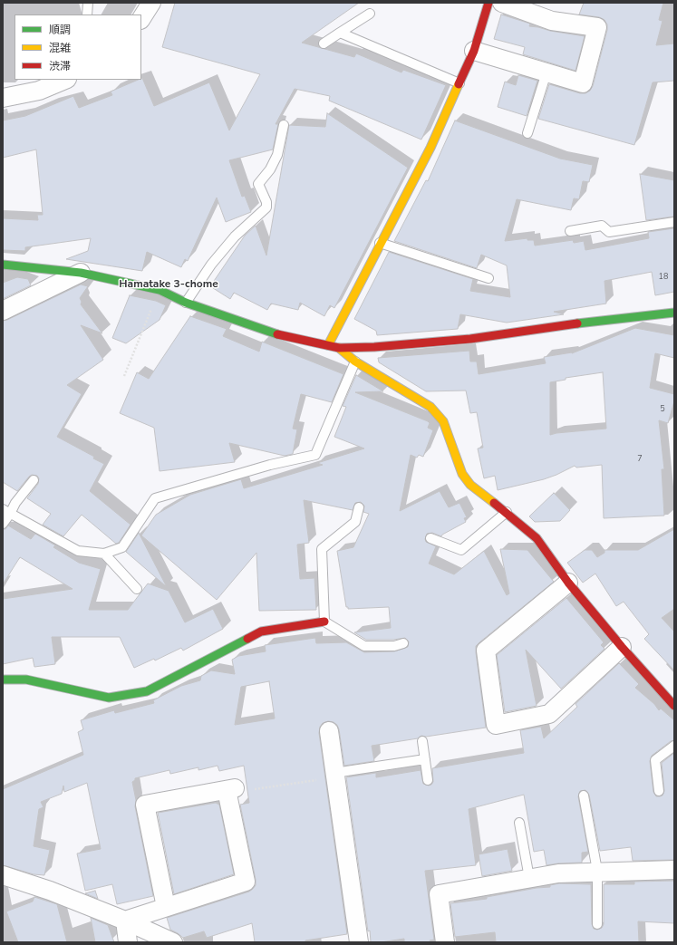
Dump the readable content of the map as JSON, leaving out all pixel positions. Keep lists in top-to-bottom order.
{
  "districts": ["Hamatake 3-chome"],
  "house_numbers": ["18", "5", "7"],
  "legend": ["順調", "混雑", "渋滞"]
}
